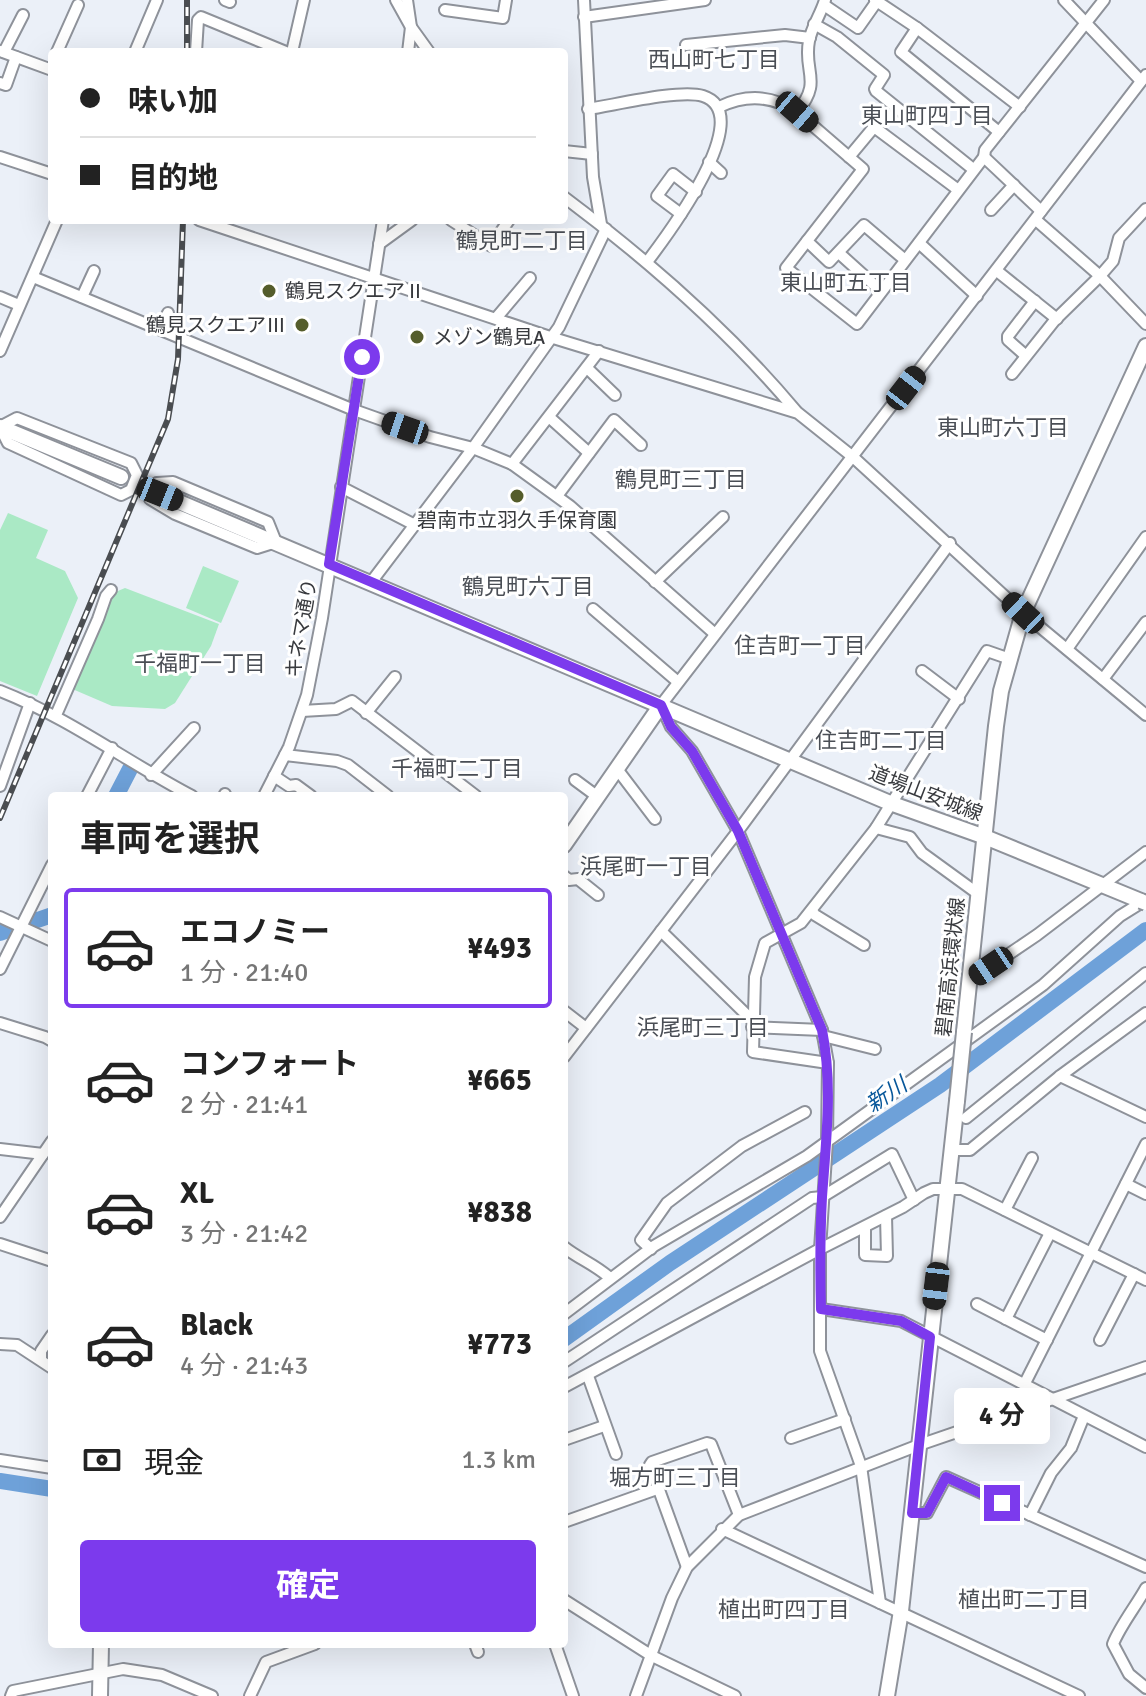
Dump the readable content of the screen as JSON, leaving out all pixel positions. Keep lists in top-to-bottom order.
{
  "streets": {
    "main road": ["道場山安城線", "碧南高浜環状線"],
    "street": ["キネマ通り"]
  },
  "crossings": [
    ["キネマ通り", "道場山安城線"],
    ["道場山安城線", "碧南高浜環状線"]
  ],
  "districts": [
    "西山町七丁目",
    "東山町四丁目",
    "鶴見町二丁目",
    "東山町五丁目",
    "東山町六丁目",
    "鶴見町三丁目",
    "鶴見町六丁目",
    "住吉町一丁目",
    "千福町一丁目",
    "住吉町二丁目",
    "千福町二丁目",
    "浜尾町一丁目",
    "浜尾町三丁目",
    "堀方町三丁目",
    "植出町二丁目",
    "植出町四丁目"
  ],
  "water": ["新川"],
  "places": [
    "鶴見スクエアⅡ",
    "鶴見スクエアⅢ",
    "メゾン鶴見A",
    "碧南市立羽久手保育園"
  ],
  "page": {
    "banner": ["味い加", "目的地"],
    "heading": "車両を選択",
    "list": [
      {
        "name": "エコノミー",
        "note": "1 分 · 21:40",
        "value": "¥493"
      },
      {
        "name": "コンフォート",
        "note": "2 分 · 21:41",
        "value": "¥665"
      },
      {
        "name": "XL",
        "note": "3 分 · 21:42",
        "value": "¥838"
      },
      {
        "name": "Black",
        "note": "4 分 · 21:43",
        "value": "¥773"
      }
    ],
    "bubble": "4 分",
    "pay": ["現金", "1.3 km"],
    "buttons": "確定"
  }
}
